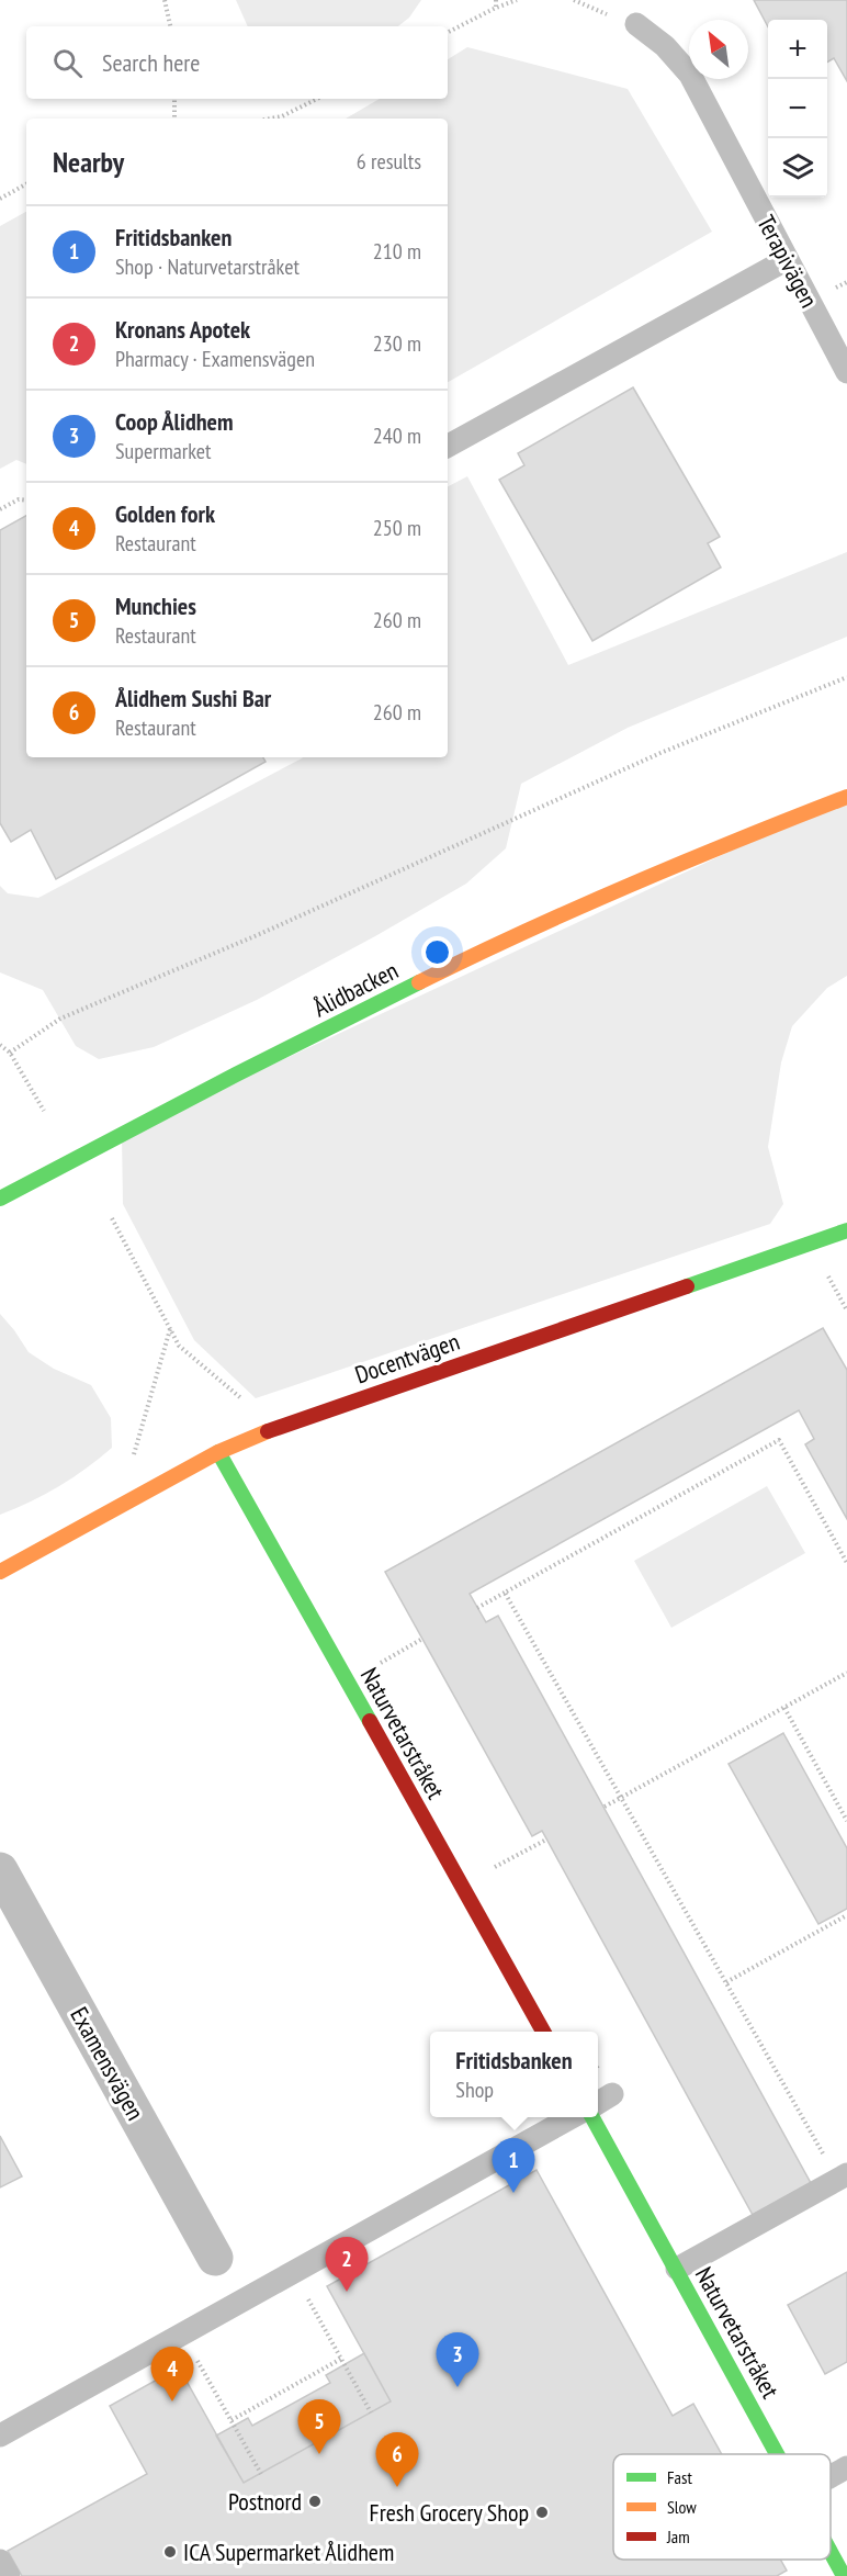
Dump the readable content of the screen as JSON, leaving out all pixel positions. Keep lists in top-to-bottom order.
{
  "streets": {
    "street": [
      "Ålidbacken",
      "Docentvägen",
      "Naturvetarstråket",
      "Examensvägen"
    ],
    "lane": ["Terapivägen"]
  },
  "crossings": [
    ["Docentvägen", "Naturvetarstråket"]
  ],
  "places": ["Postnord", "Fresh Grocery Shop", "ICA Supermarket Ålidhem"],
  "legend": ["Fast", "Slow", "Jam"],
  "north": "top left",
  "page": {
    "map_buttons": ["+", "−"],
    "search": "Search here",
    "heading": ["Nearby", "6 results"],
    "list": [
      {
        "mark": "1",
        "name": "Fritidsbanken",
        "note": "Shop · Naturvetarstråket",
        "value": "210 m"
      },
      {
        "mark": "2",
        "name": "Kronans Apotek",
        "note": "Pharmacy · Examensvägen",
        "value": "230 m"
      },
      {
        "mark": "3",
        "name": "Coop Ålidhem",
        "note": "Supermarket",
        "value": "240 m"
      },
      {
        "mark": "4",
        "name": "Golden fork",
        "note": "Restaurant",
        "value": "250 m"
      },
      {
        "mark": "5",
        "name": "Munchies",
        "note": "Restaurant",
        "value": "260 m"
      },
      {
        "mark": "6",
        "name": "Ålidhem Sushi Bar",
        "note": "Restaurant",
        "value": "260 m"
      }
    ],
    "popup": ["Fritidsbanken", "Shop"],
    "pins": [
      "1",
      "2",
      "3",
      "4",
      "5",
      "6"
    ]
  }
}
